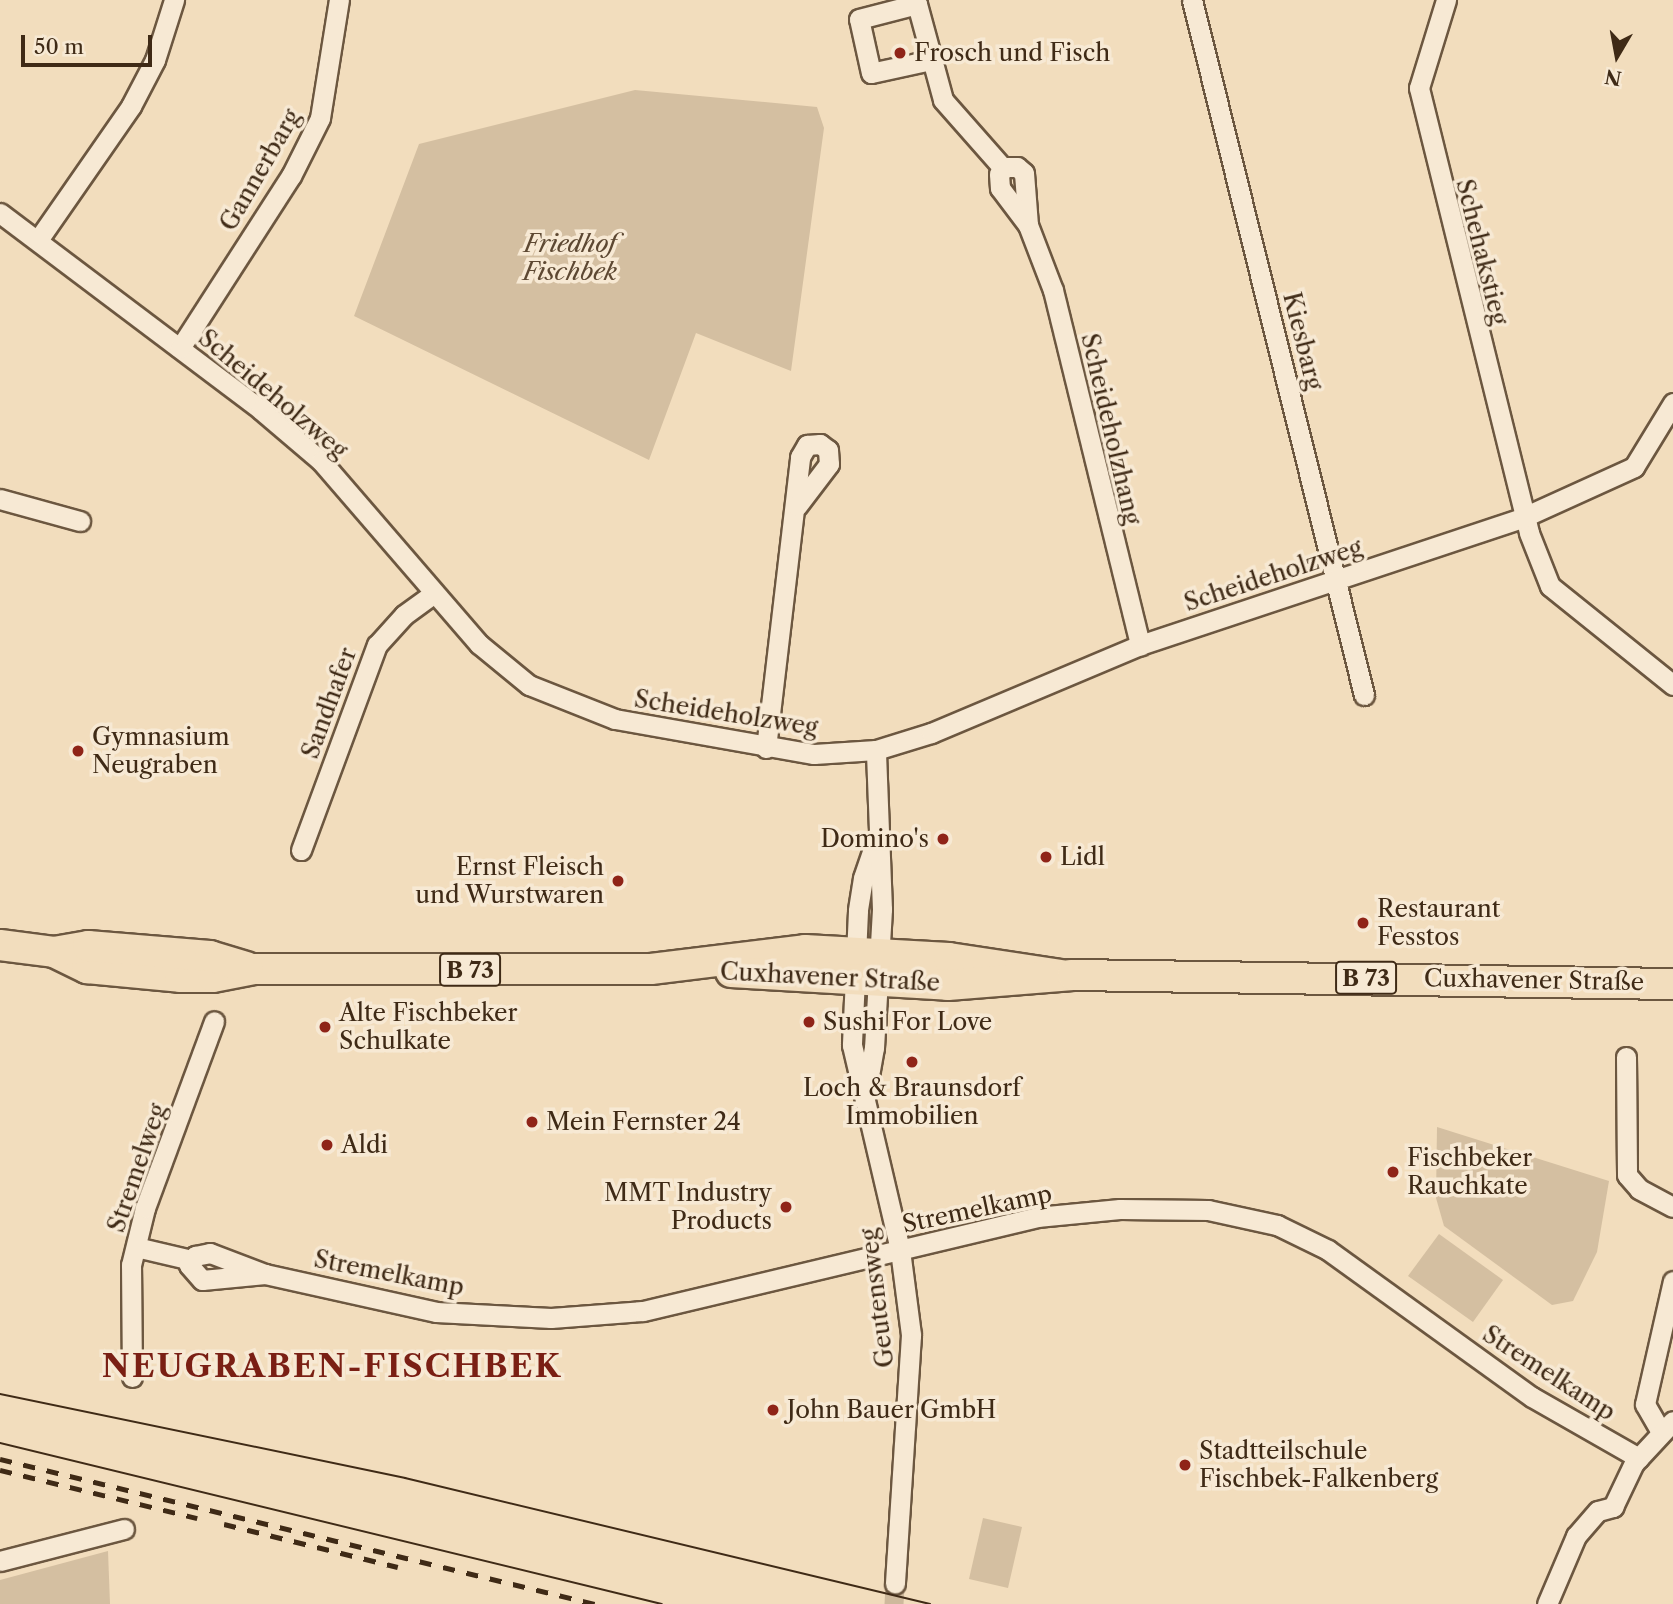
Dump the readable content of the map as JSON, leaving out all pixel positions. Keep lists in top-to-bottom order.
{
  "streets": {
    "main road": ["B 73", "Cuxhavener Straße"],
    "street": [
      "Gannerbarg",
      "Schehakstieg",
      "Kiesbarg",
      "Scheideholzweg",
      "Scheideholzhang",
      "Sandhafer",
      "Stremelweg",
      "Stremelkamp",
      "Geutensweg"
    ]
  },
  "crossings": [
    ["Gannerbarg", "Scheideholzweg"],
    ["Schehakstieg", "Scheideholzweg"],
    ["Kiesbarg", "Scheideholzweg"],
    ["Scheideholzweg", "Scheideholzhang"],
    ["Scheideholzweg", "Sandhafer"],
    ["Scheideholzweg", "Geutensweg"],
    ["Cuxhavener Straße", "Geutensweg"],
    ["Stremelweg", "Stremelkamp"],
    ["Stremelkamp", "Geutensweg"]
  ],
  "districts": ["NEUGRABEN-FISCHBEK"],
  "parks": ["Friedhof Fischbek"],
  "places": [
    "Frosch und Fisch",
    "Gymnasium Neugraben",
    "Domino's",
    "Lidl",
    "Ernst Fleisch und Wurstwaren",
    "Restaurant Fesstos",
    "Sushi For Love",
    "Alte Fischbeker Schulkate",
    "Loch & Braunsdorf Immobilien",
    "Mein Fernster 24",
    "Aldi",
    "Fischbeker Rauchkate",
    "MMT Industry Products",
    "John Bauer GmbH",
    "Stadtteilschule Fischbek-Falkenberg"
  ],
  "scale_bar": "50 m",
  "north": "bottom"
}
